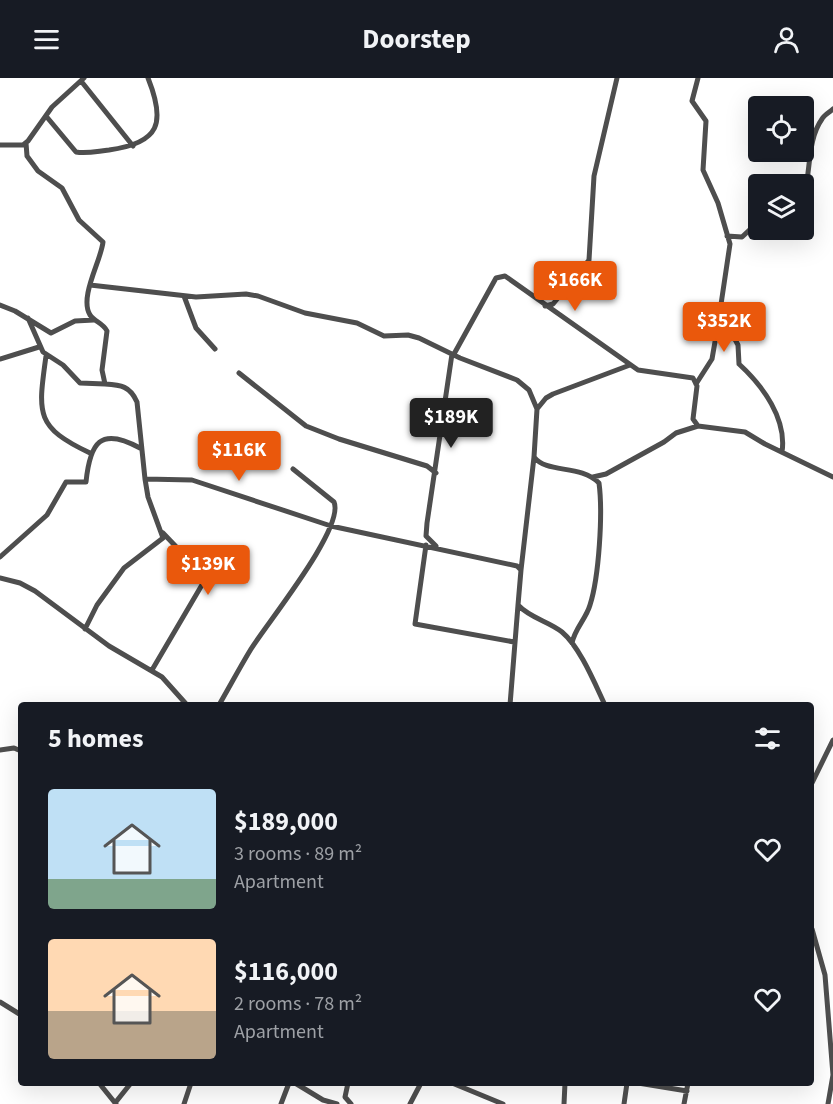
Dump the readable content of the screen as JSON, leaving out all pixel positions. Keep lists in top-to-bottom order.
{
  "page": {
    "header": "Doorstep",
    "price": [
      "$166K",
      "$352K",
      "$189K",
      "$116K",
      "$139K"
    ],
    "heading": "5 homes",
    "list": [
      {
        "name": "$189,000",
        "note": "3 rooms · 89 m² · Apartment"
      },
      {
        "name": "$116,000",
        "note": "2 rooms · 78 m² · Apartment"
      }
    ]
  }
}
